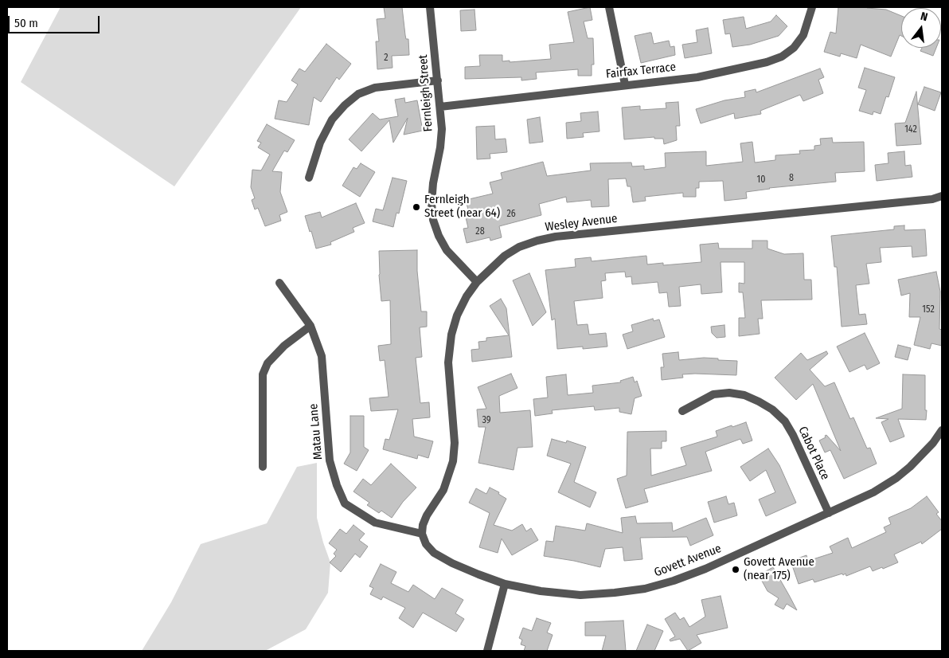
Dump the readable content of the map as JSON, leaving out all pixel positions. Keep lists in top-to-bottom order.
{
  "streets": {
    "street": [
      "Fairfax Terrace",
      "Fernleigh Street",
      "Wesley Avenue",
      "Matau Lane",
      "Cabot Place",
      "Govett Avenue"
    ]
  },
  "crossings": [
    ["Fairfax Terrace", "Fernleigh Street"],
    ["Fernleigh Street", "Wesley Avenue"],
    ["Wesley Avenue", "Matau Lane"],
    ["Wesley Avenue", "Govett Avenue"],
    ["Matau Lane", "Govett Avenue"],
    ["Cabot Place", "Govett Avenue"]
  ],
  "places": ["Fernleigh Street (near 64)", "Govett Avenue (near 175)"],
  "house_numbers": [
    "2",
    "142",
    "8",
    "10",
    "26",
    "28",
    "152",
    "39"
  ],
  "scale_bar": "50 m",
  "north": "top"
}
